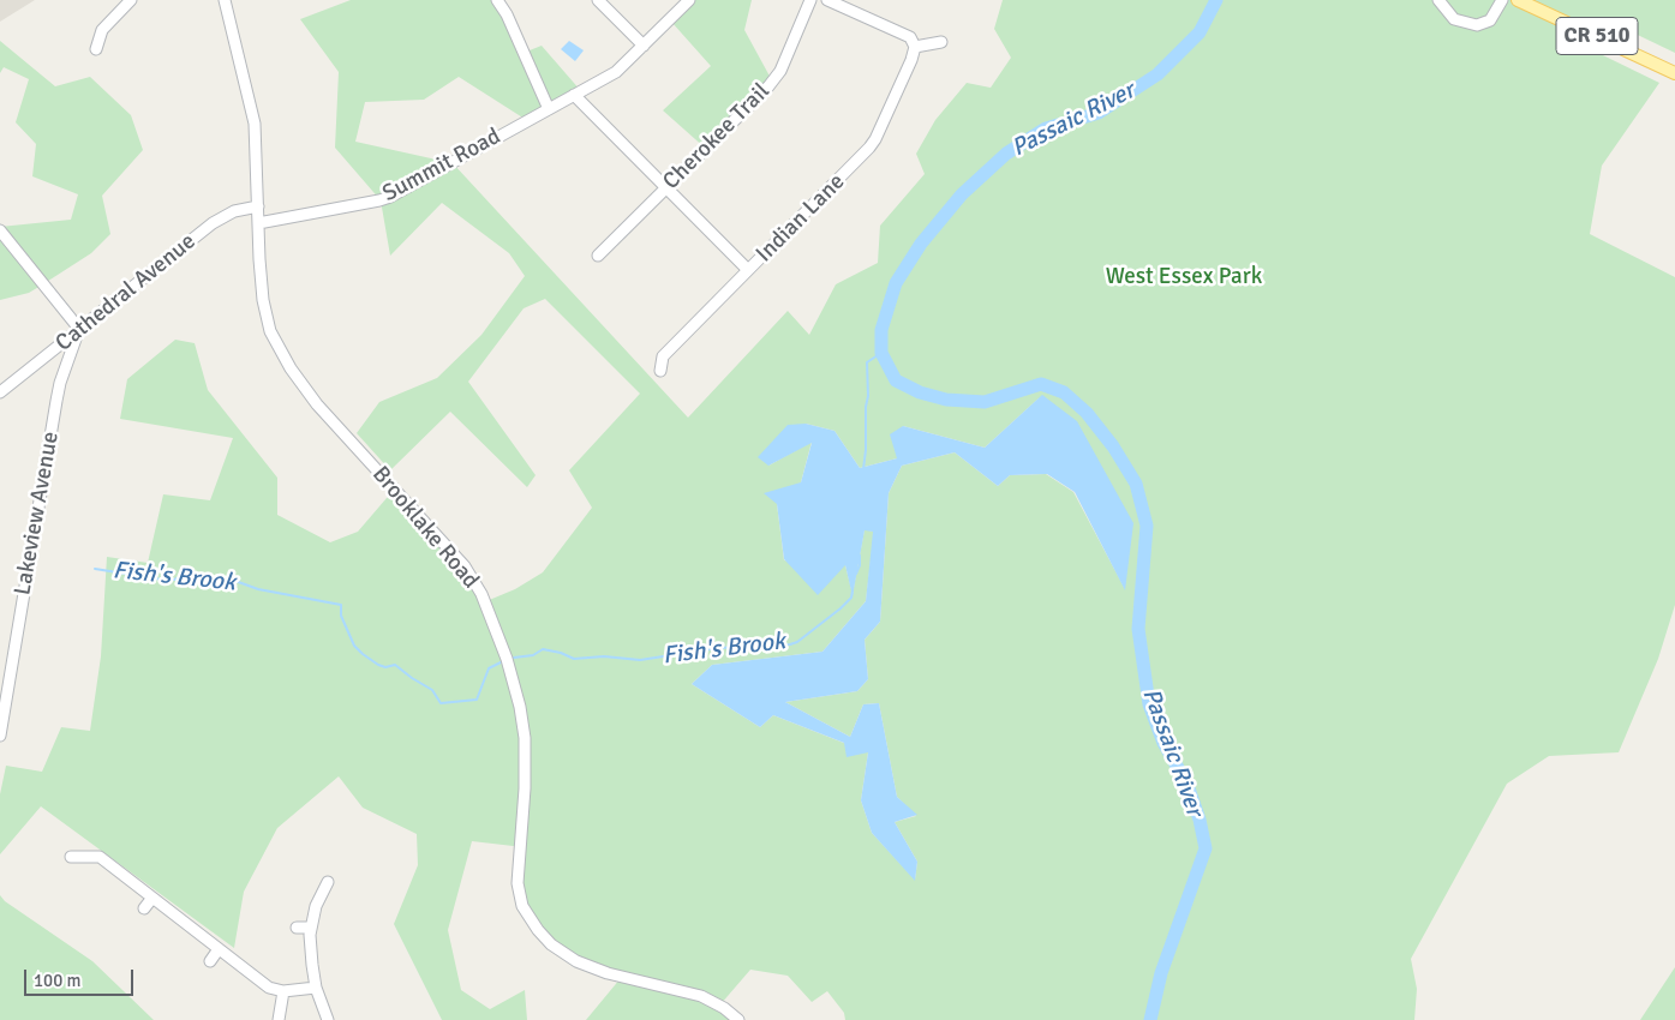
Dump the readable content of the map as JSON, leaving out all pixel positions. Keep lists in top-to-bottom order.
{
  "streets": {
    "main road": ["CR 510"],
    "street": [
      "Cherokee Trail",
      "Summit Road",
      "Indian Lane",
      "Cathedral Avenue",
      "Lakeview Avenue",
      "Brooklake Road"
    ]
  },
  "crossings": [
    ["Summit Road", "Brooklake Road"],
    ["Cathedral Avenue", "Lakeview Avenue"],
    ["Cathedral Avenue", "Brooklake Road"]
  ],
  "water": ["Passaic River", "Fish's Brook"],
  "parks": ["West Essex Park"],
  "scale_bar": "100 m"
}
